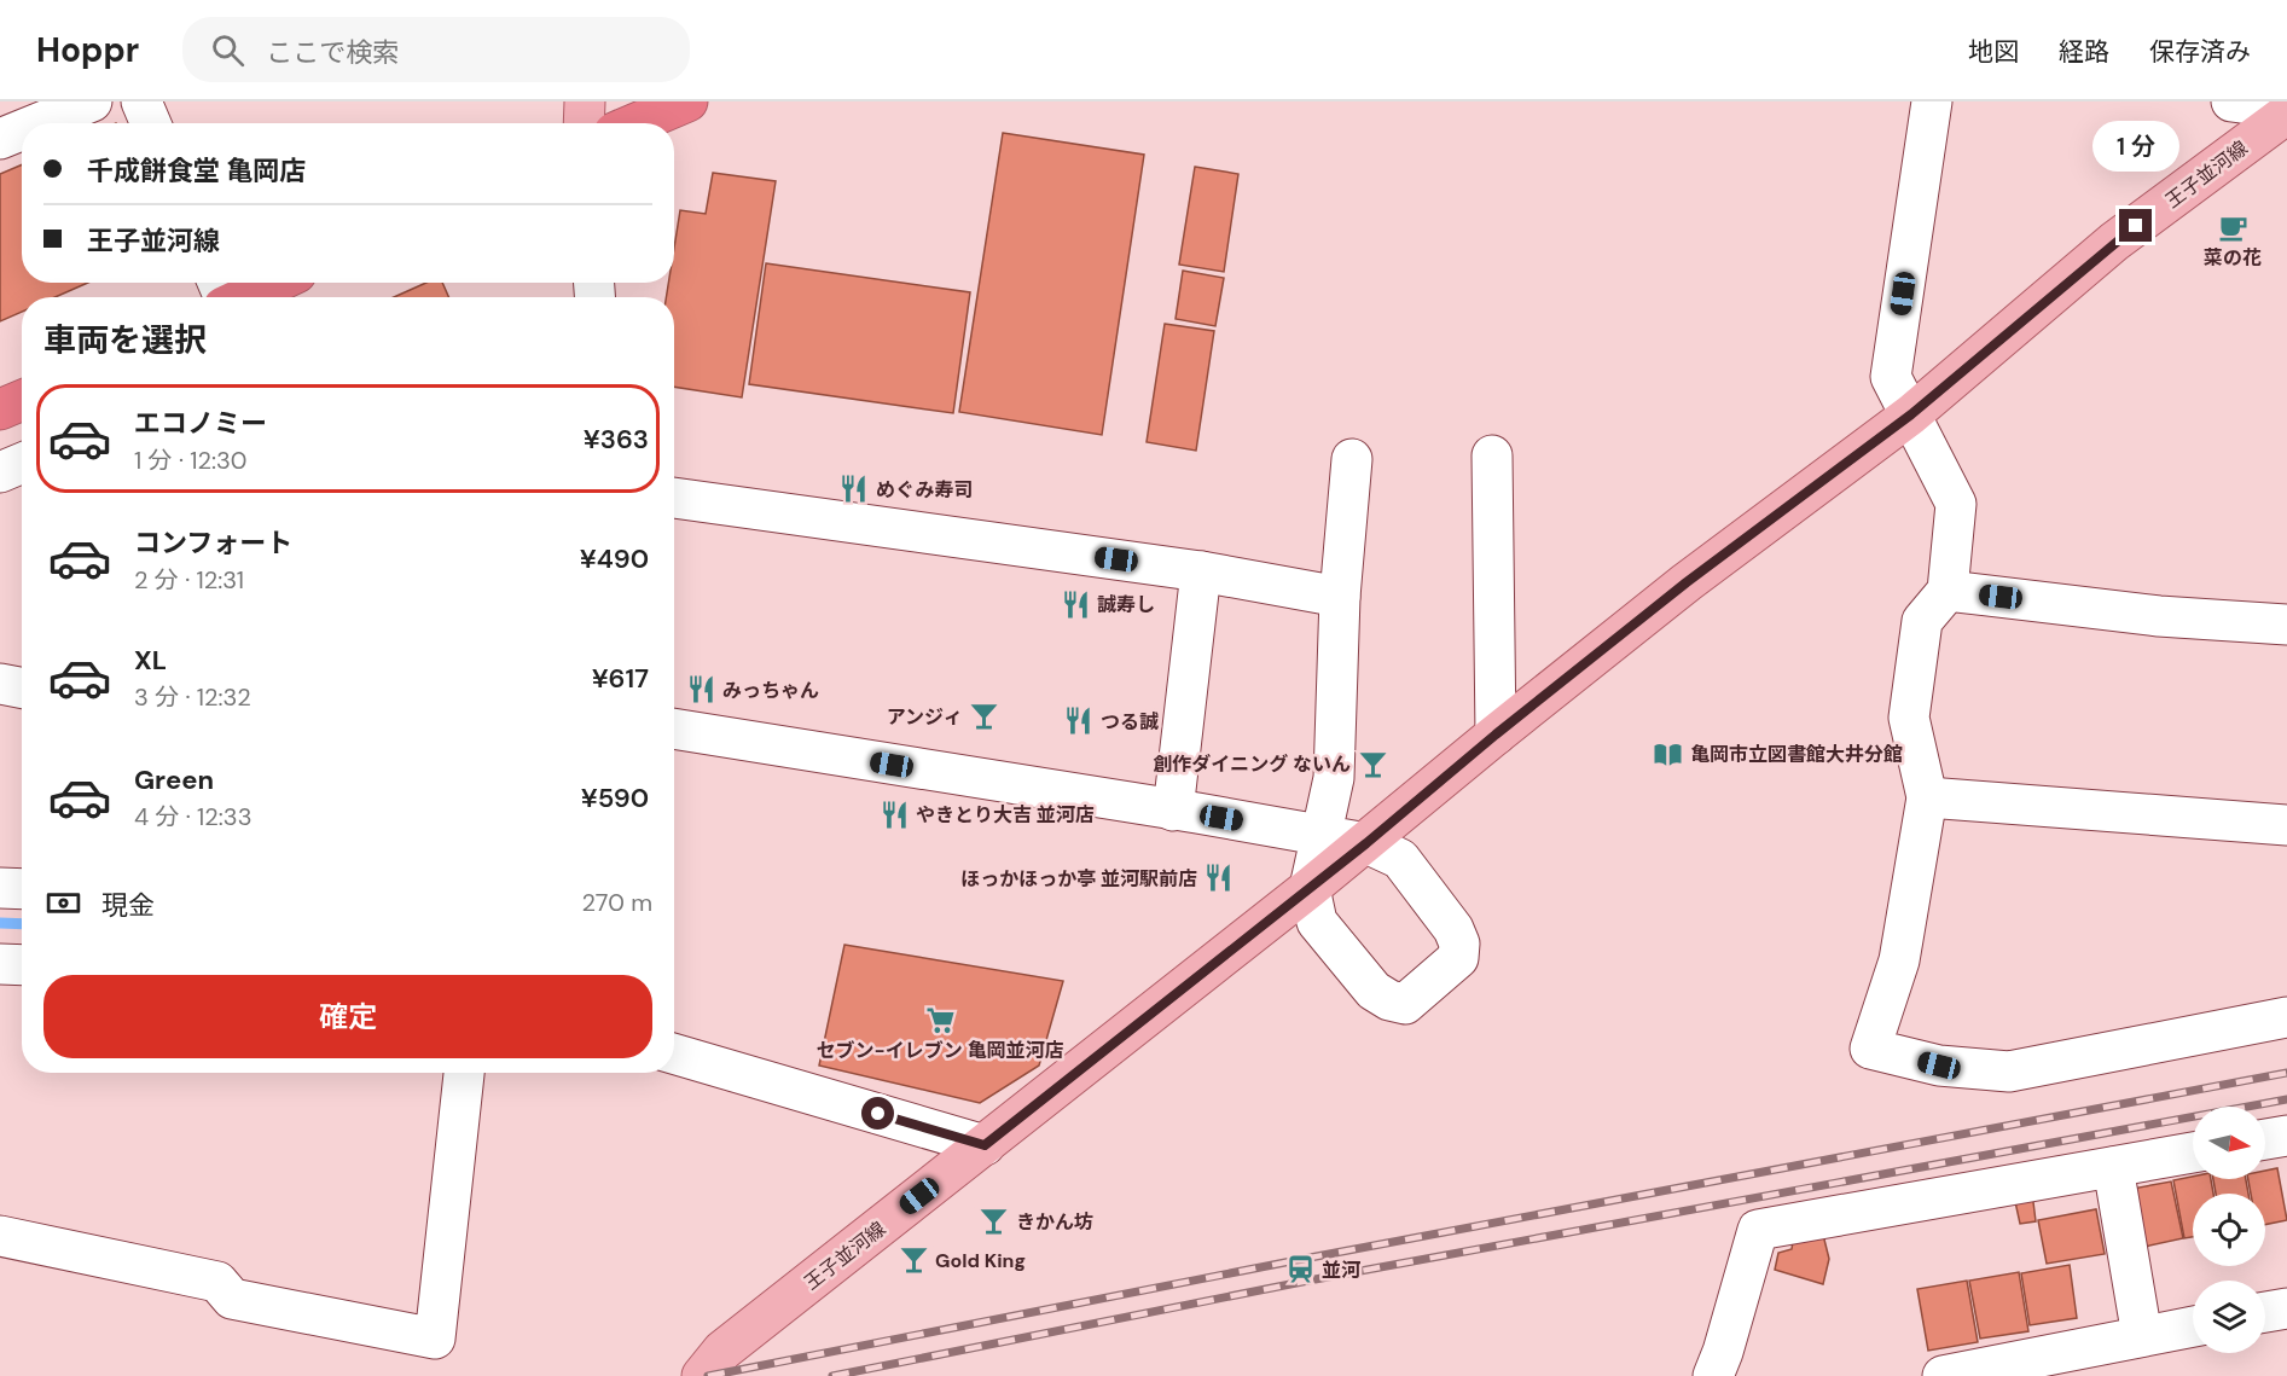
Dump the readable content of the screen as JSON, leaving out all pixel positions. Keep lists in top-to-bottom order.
{
  "streets": {
    "main road": ["王子並河線"]
  },
  "places": {
    "cafe": ["菜の花"],
    "restaurant": [
      "めぐみ寿司",
      "誠寿し",
      "みっちゃん",
      "つる誠",
      "やきとり大吉 並河店",
      "ほっかほっか亭 並河駅前店"
    ],
    "bar": [
      "アンジィ",
      "創作ダイニング ないん",
      "きかん坊",
      "Gold King"
    ],
    "library": ["亀岡市立図書館大井分館"],
    "supermarket": ["セブン-イレブン 亀岡並河店"],
    "station": ["並河"]
  },
  "north": "right",
  "page": {
    "header": "Hoppr",
    "search": "ここで検索",
    "nav": ["地図", "経路", "保存済み"],
    "bubble": "1 分",
    "banner": ["千成餅食堂 亀岡店", "王子並河線"],
    "heading": "車両を選択",
    "list": [
      {
        "name": "エコノミー",
        "note": "1 分 · 12:30",
        "value": "¥363"
      },
      {
        "name": "コンフォート",
        "note": "2 分 · 12:31",
        "value": "¥490"
      },
      {
        "name": "XL",
        "note": "3 分 · 12:32",
        "value": "¥617"
      },
      {
        "name": "Green",
        "note": "4 分 · 12:33",
        "value": "¥590"
      }
    ],
    "pay": ["現金", "270 m"],
    "buttons": "確定"
  }
}
